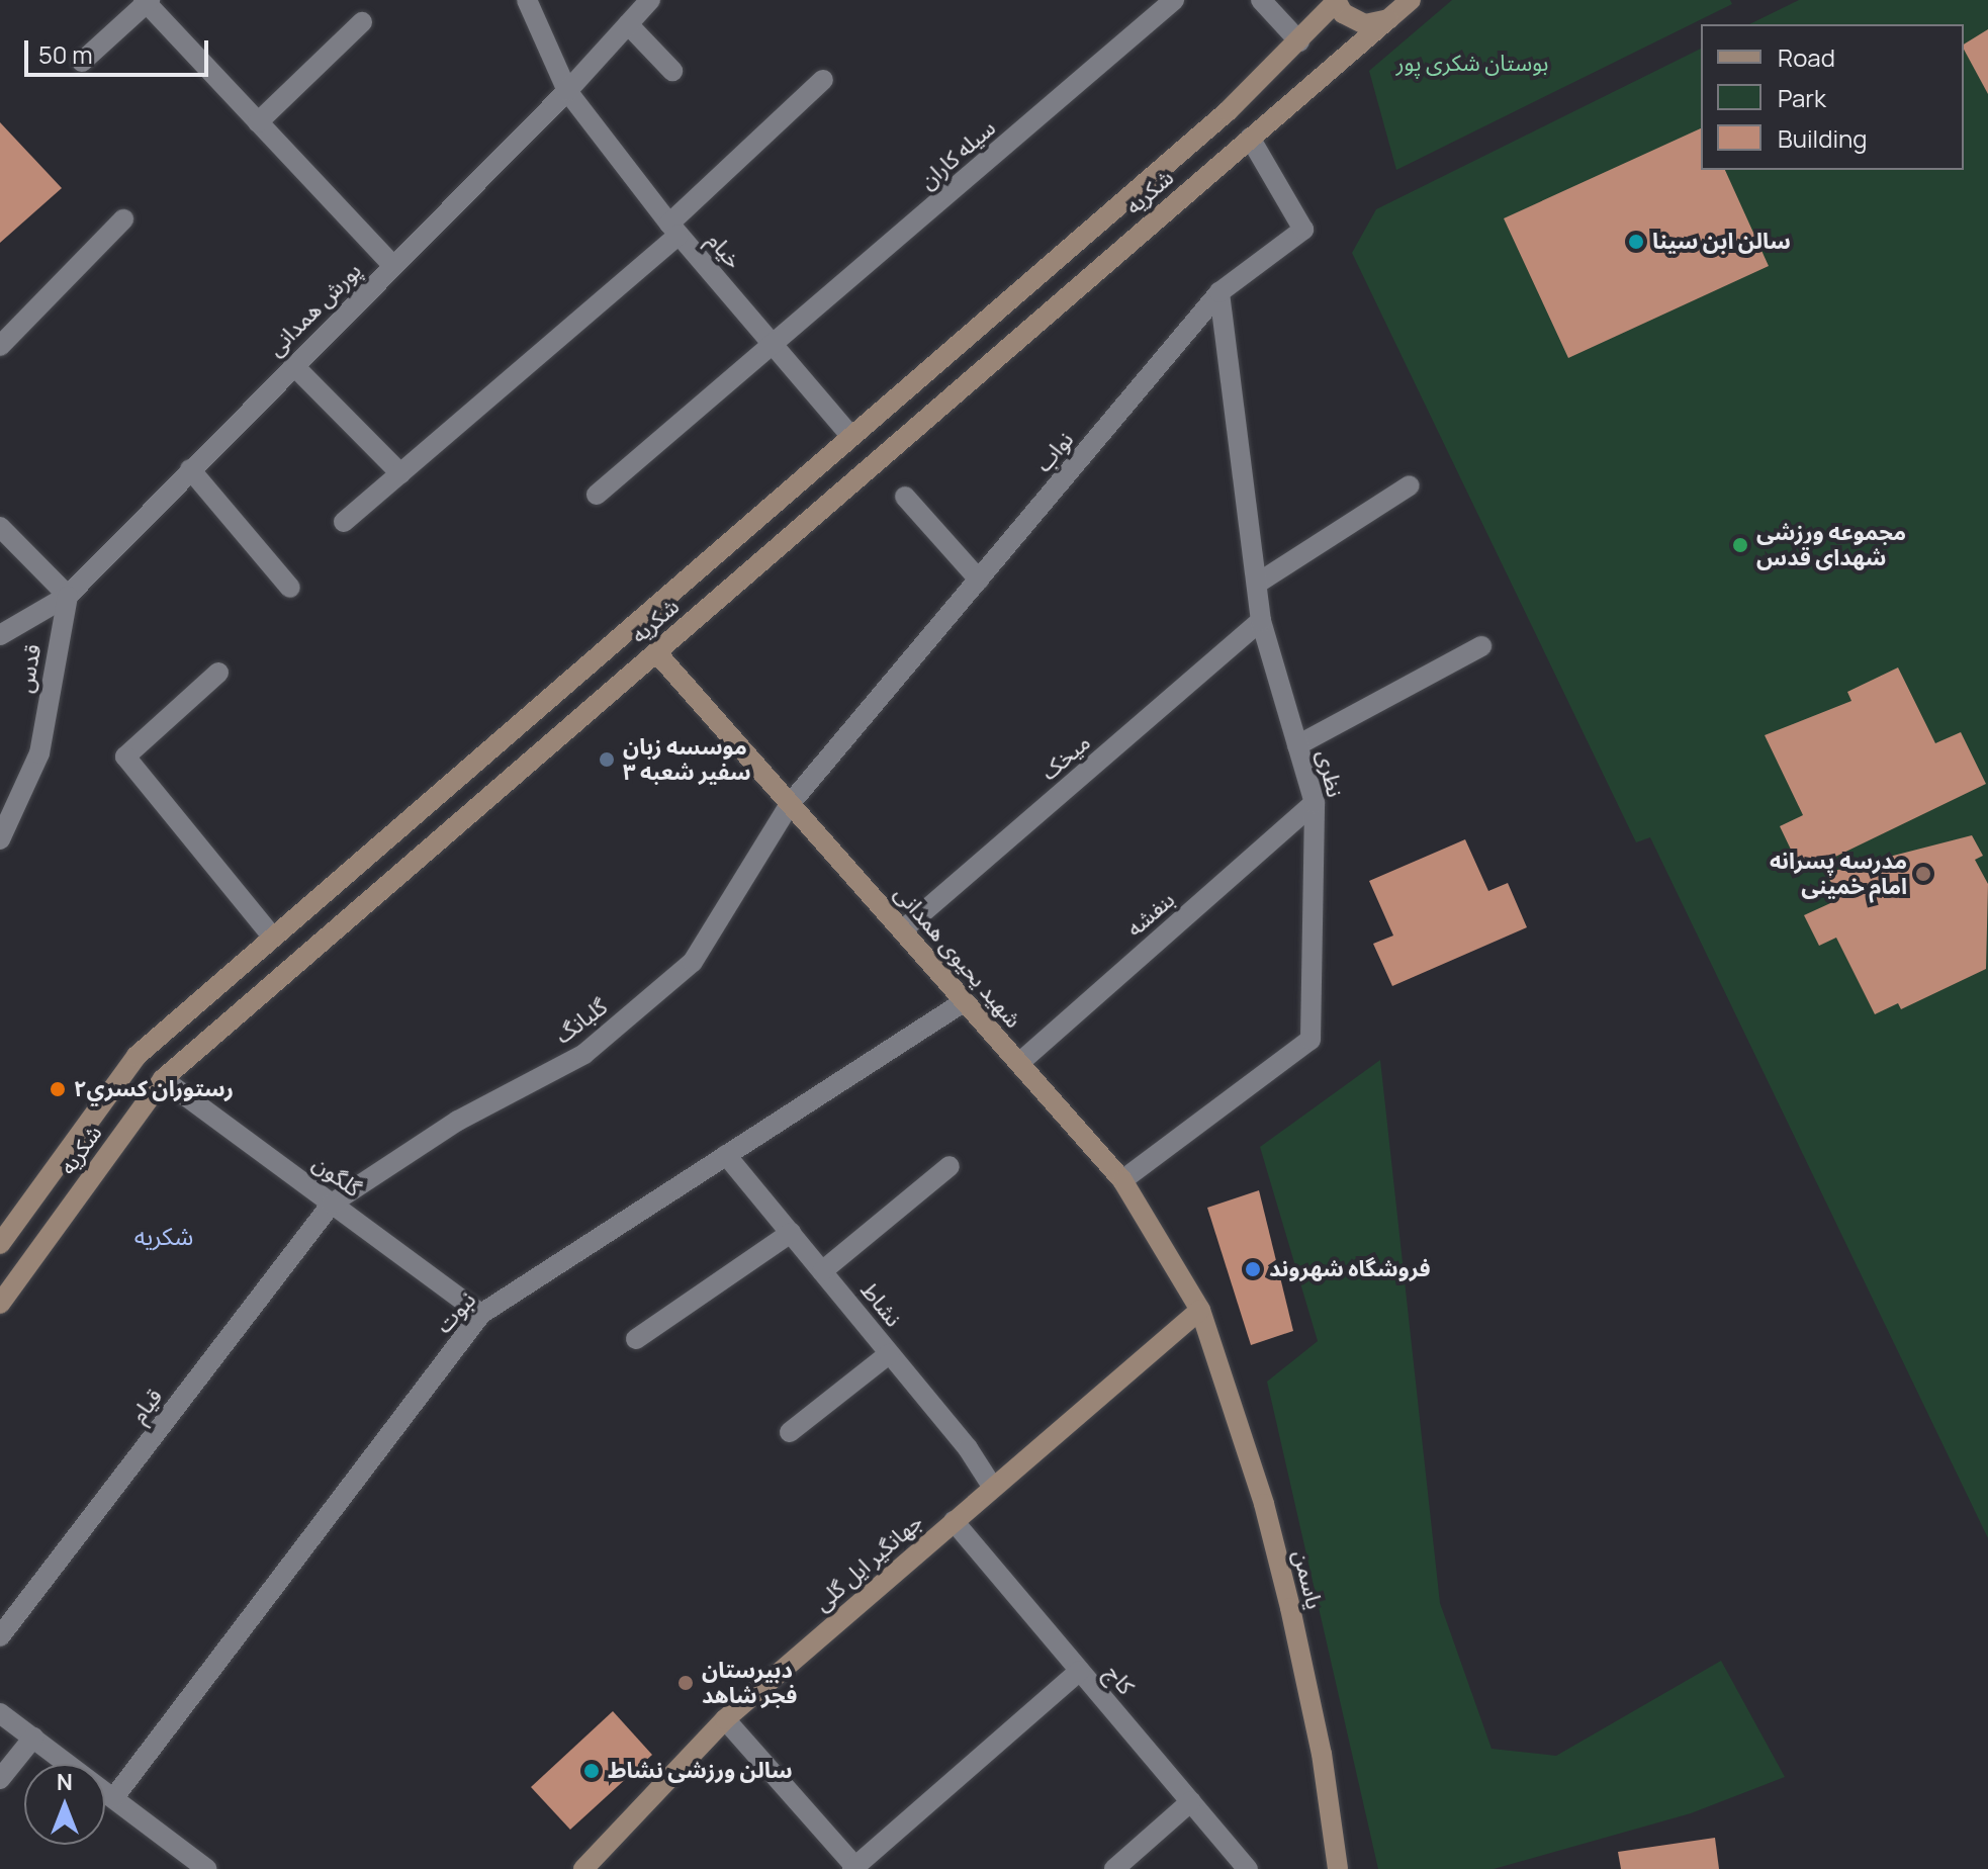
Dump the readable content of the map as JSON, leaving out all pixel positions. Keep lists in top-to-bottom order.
{
  "streets": {
    "main road": [
      "شکریه",
      "شهید یحیوی همدانی",
      "جهانگیر ایل گلی",
      "یاسمن"
    ],
    "street": [
      "سیله کاران",
      "خیام",
      "پورش همدانی",
      "نواب",
      "قدس",
      "میخک",
      "نظری",
      "بنفشه",
      "گلبانگ",
      "گلگون",
      "نشاط",
      "نبوت",
      "قیام",
      "کاج"
    ]
  },
  "crossings": [
    ["سیله کاران", "خیام"],
    ["شکریه", "خیام"],
    ["شکریه", "نواب"],
    ["شکریه", "شهید یحیوی همدانی"],
    ["شکریه", "گلگون"],
    ["خیام", "پورش همدانی"],
    ["پورش همدانی", "قدس"],
    ["نواب", "نظری"],
    ["نواب", "شهید یحیوی همدانی"],
    ["نواب", "گلبانگ"],
    ["میخک", "نظری"],
    ["میخک", "شهید یحیوی همدانی"],
    ["نظری", "بنفشه"],
    ["نظری", "شهید یحیوی همدانی"],
    ["بنفشه", "شهید یحیوی همدانی"],
    ["شهید یحیوی همدانی", "گلبانگ"],
    ["شهید یحیوی همدانی", "نبوت"],
    ["شهید یحیوی همدانی", "جهانگیر ایل گلی"],
    ["شهید یحیوی همدانی", "یاسمن"],
    ["گلبانگ", "گلگون"],
    ["گلبانگ", "قیام"],
    ["گلگون", "نبوت"],
    ["گلگون", "قیام"],
    ["نشاط", "نبوت"],
    ["نشاط", "جهانگیر ایل گلی"],
    ["جهانگیر ایل گلی", "یاسمن"],
    ["جهانگیر ایل گلی", "کاج"]
  ],
  "districts": ["شکریه"],
  "parks": ["بوستان شکری پور"],
  "places": [
    "سالن ابن سینا",
    "مجموعه ورزشی شهدای قدس",
    "موسسه زبان سفیر شعبه ۳",
    "مدرسه پسرانه امام خمینی",
    "رستوران کسري٢",
    "فروشگاه شهروند",
    "دبیرستان فجر شاهد",
    "سالن ورزشی نشاط"
  ],
  "legend": ["Road", "Park", "Building"],
  "scale_bar": "50 m",
  "north": "top"
}
